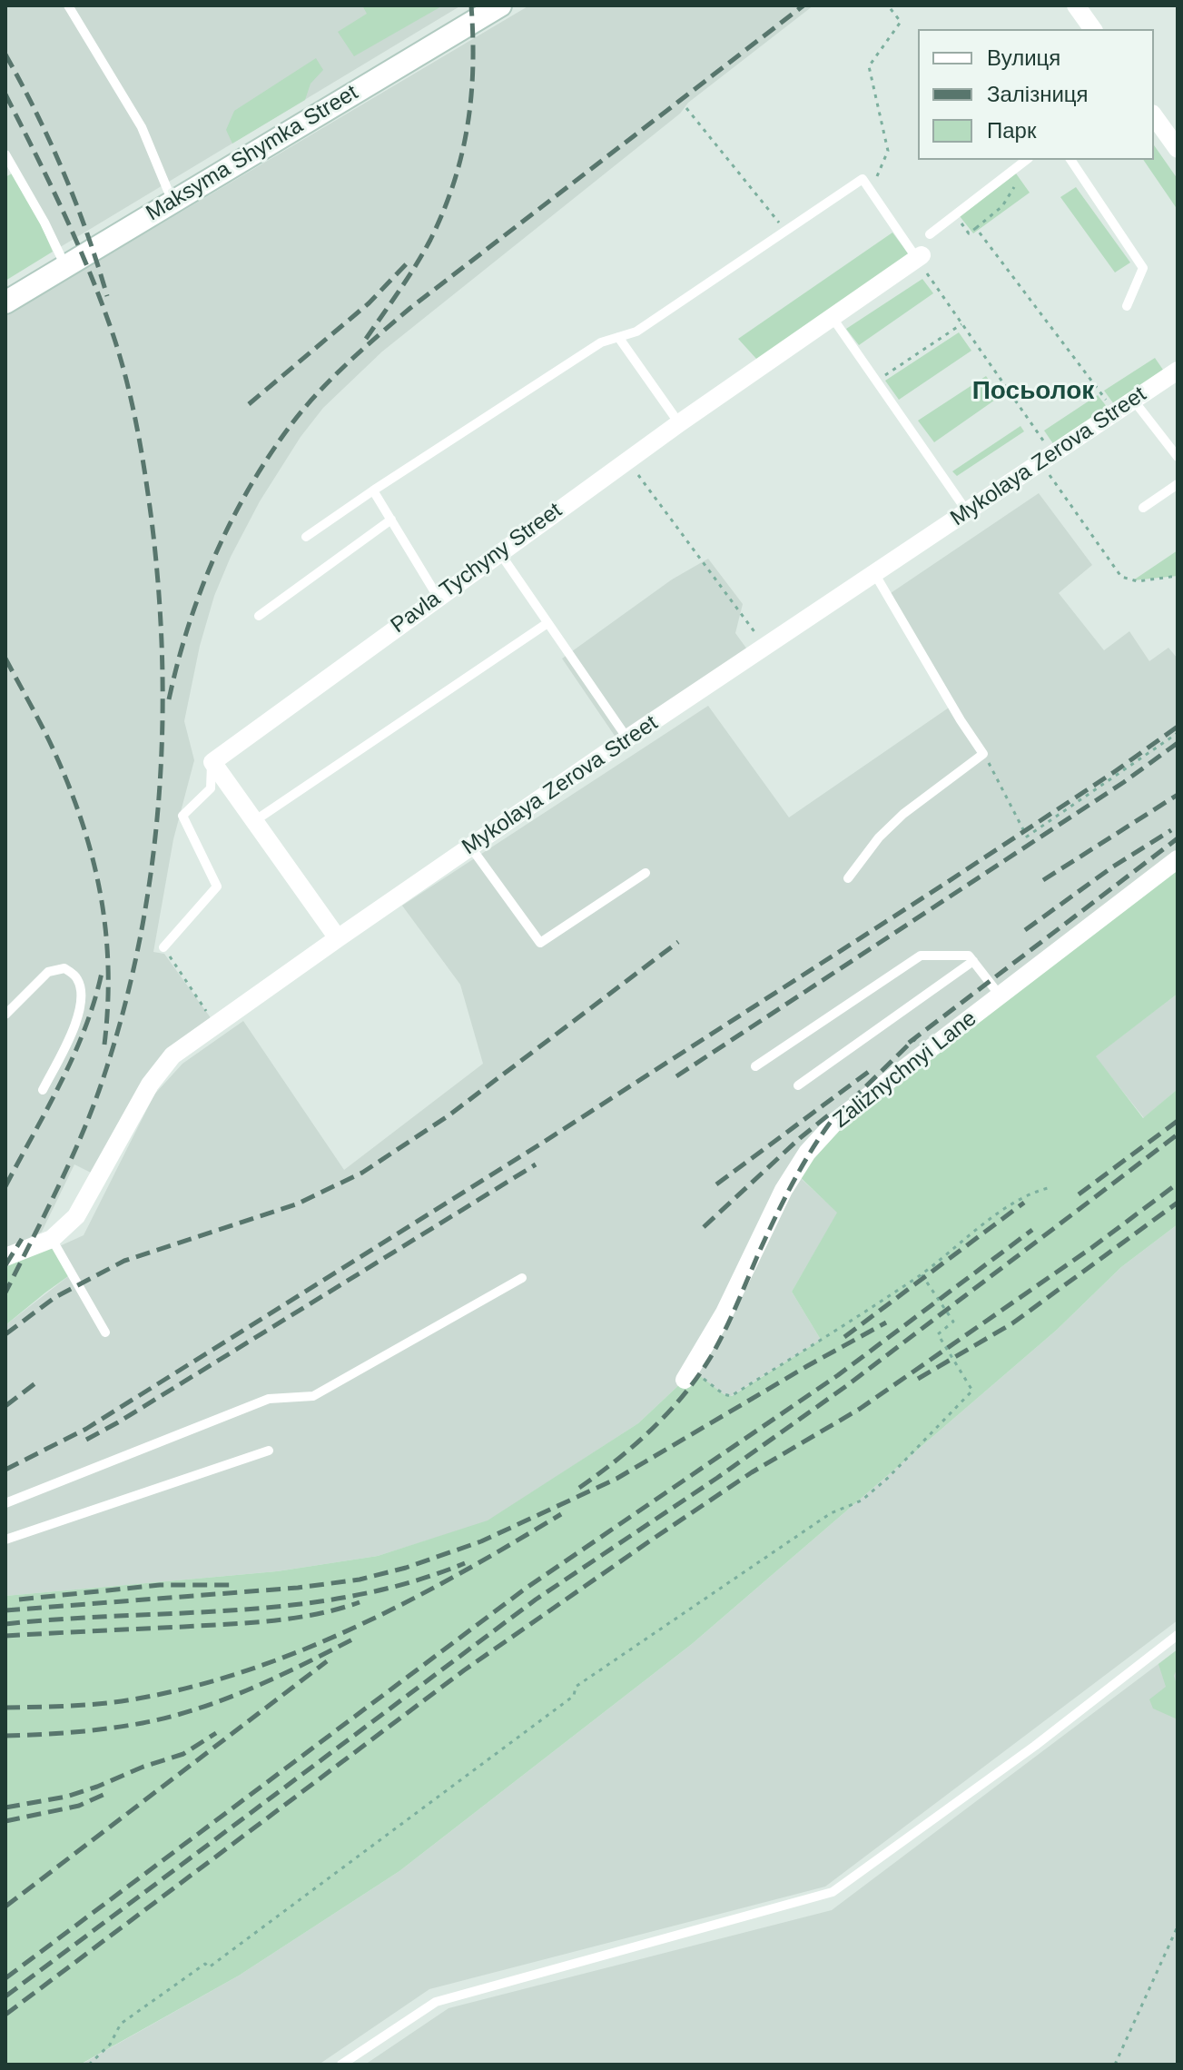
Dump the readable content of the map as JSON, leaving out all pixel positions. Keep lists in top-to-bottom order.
{
  "streets": {
    "main road": ["Maksyma Shymka Street"],
    "street": ["Mykolaya Zerova Street", "Pavla Tychyny Street", "Zaliznychnyi Lane"]
  },
  "districts": ["Посьолок"],
  "legend": ["Вулиця", "Залізниця", "Парк"]
}
